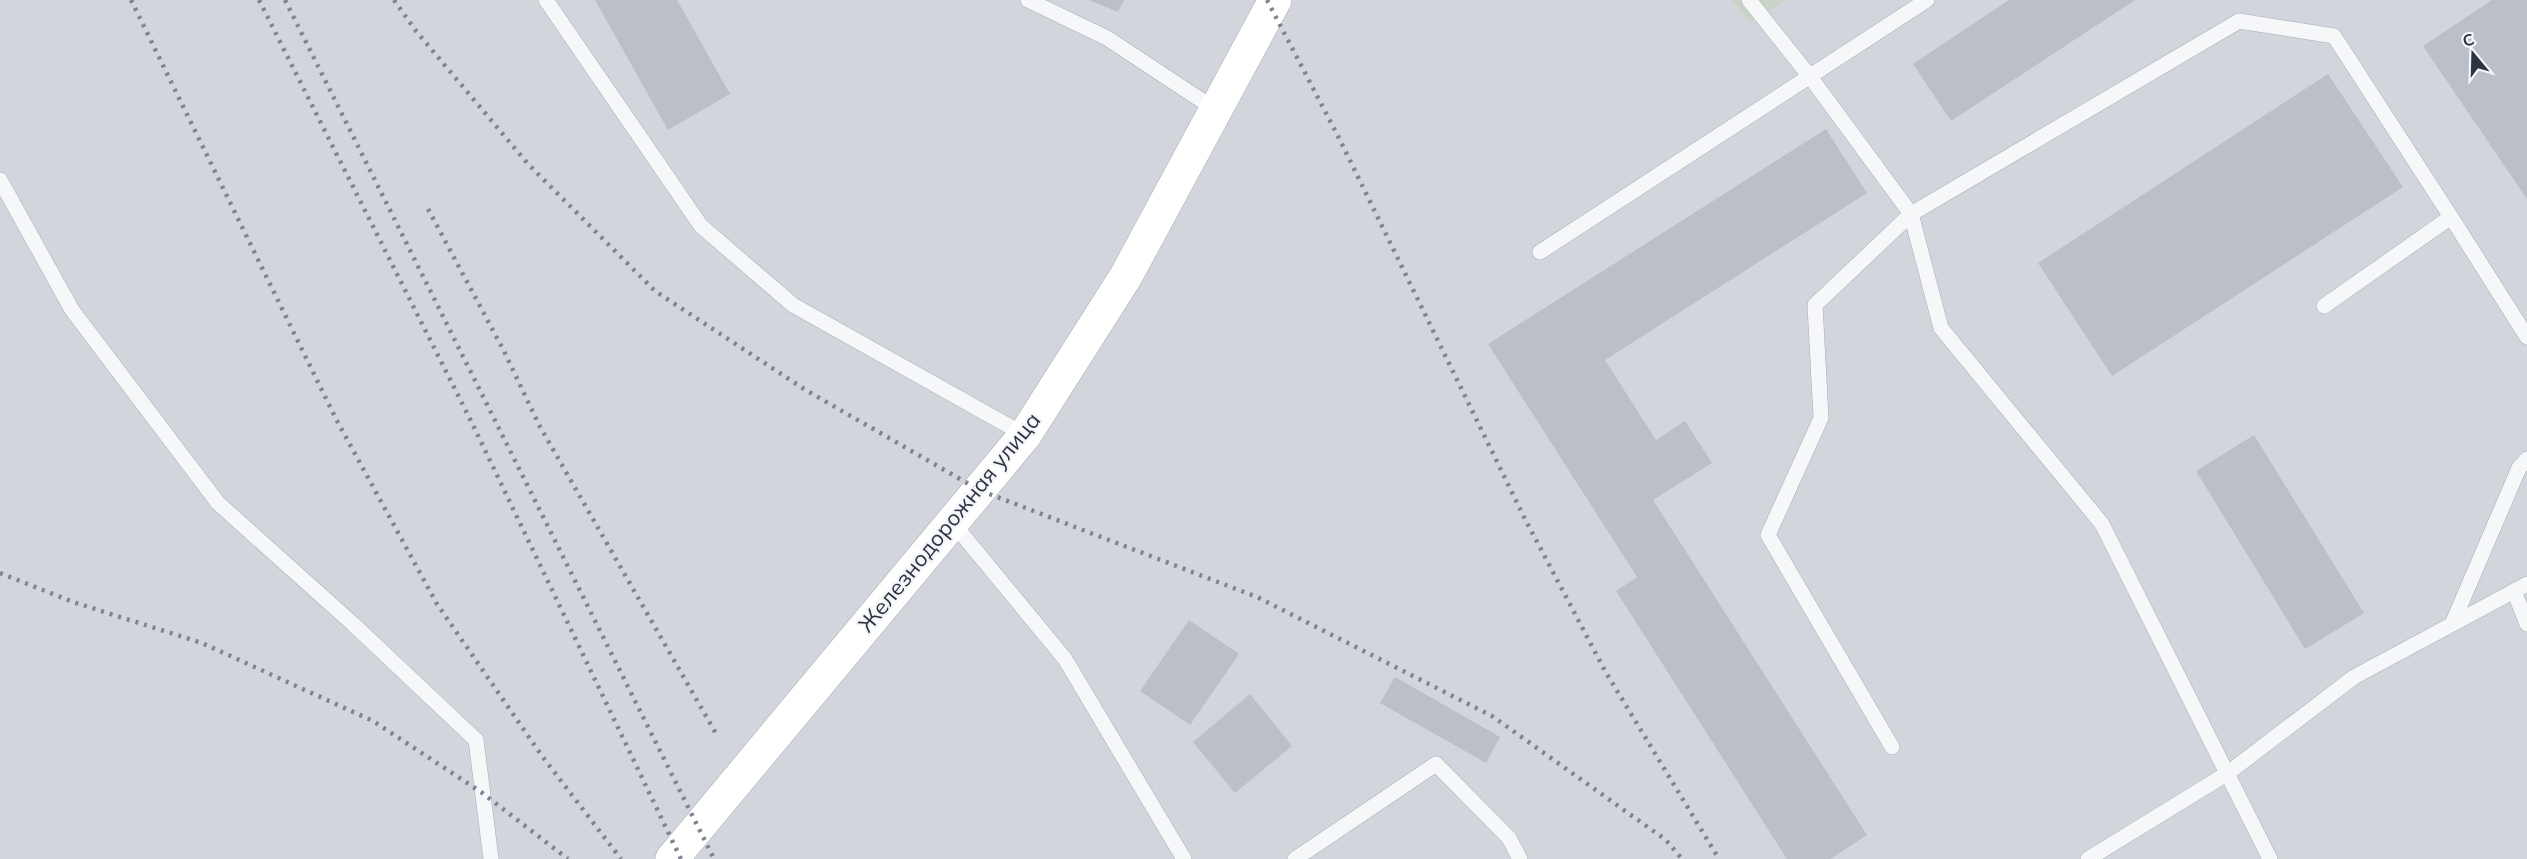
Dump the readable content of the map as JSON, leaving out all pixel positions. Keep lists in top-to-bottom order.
{
  "streets": {
    "street": ["Железнодорожная улица"]
  },
  "north": "top"
}
